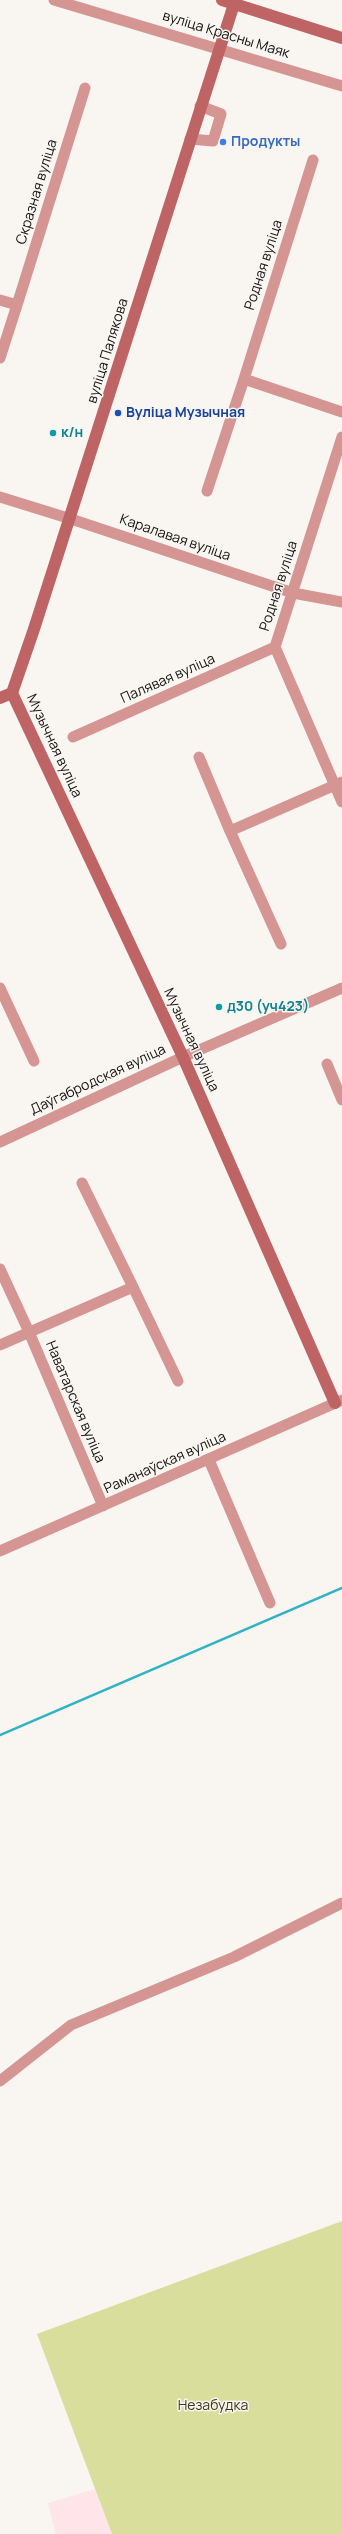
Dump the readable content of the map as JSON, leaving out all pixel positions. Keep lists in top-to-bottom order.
{
  "streets": {
    "street": [
      "вуліца Красны Маяк",
      "Скразная вуліца",
      "Родная вуліца",
      "вуліца Палякова",
      "Каралавая вуліца",
      "Палявая вуліца",
      "Музычная вуліца",
      "Даўгабродская вуліца",
      "Наватарская вуліца",
      "Раманаўская вуліца"
    ]
  },
  "crossings": [
    ["вуліца Красны Маяк", "вуліца Палякова"],
    ["Родная вуліца", "Каралавая вуліца"],
    ["Родная вуліца", "Палявая вуліца"],
    ["вуліца Палякова", "Каралавая вуліца"],
    ["вуліца Палякова", "Музычная вуліца"],
    ["Музычная вуліца", "Даўгабродская вуліца"],
    ["Музычная вуліца", "Раманаўская вуліца"],
    ["Наватарская вуліца", "Раманаўская вуліца"]
  ],
  "parks": ["Незабудка"],
  "places": [
    "Продукты",
    "Вуліца Музычная",
    "к/н",
    "д30 (уч423)"
  ]
}
